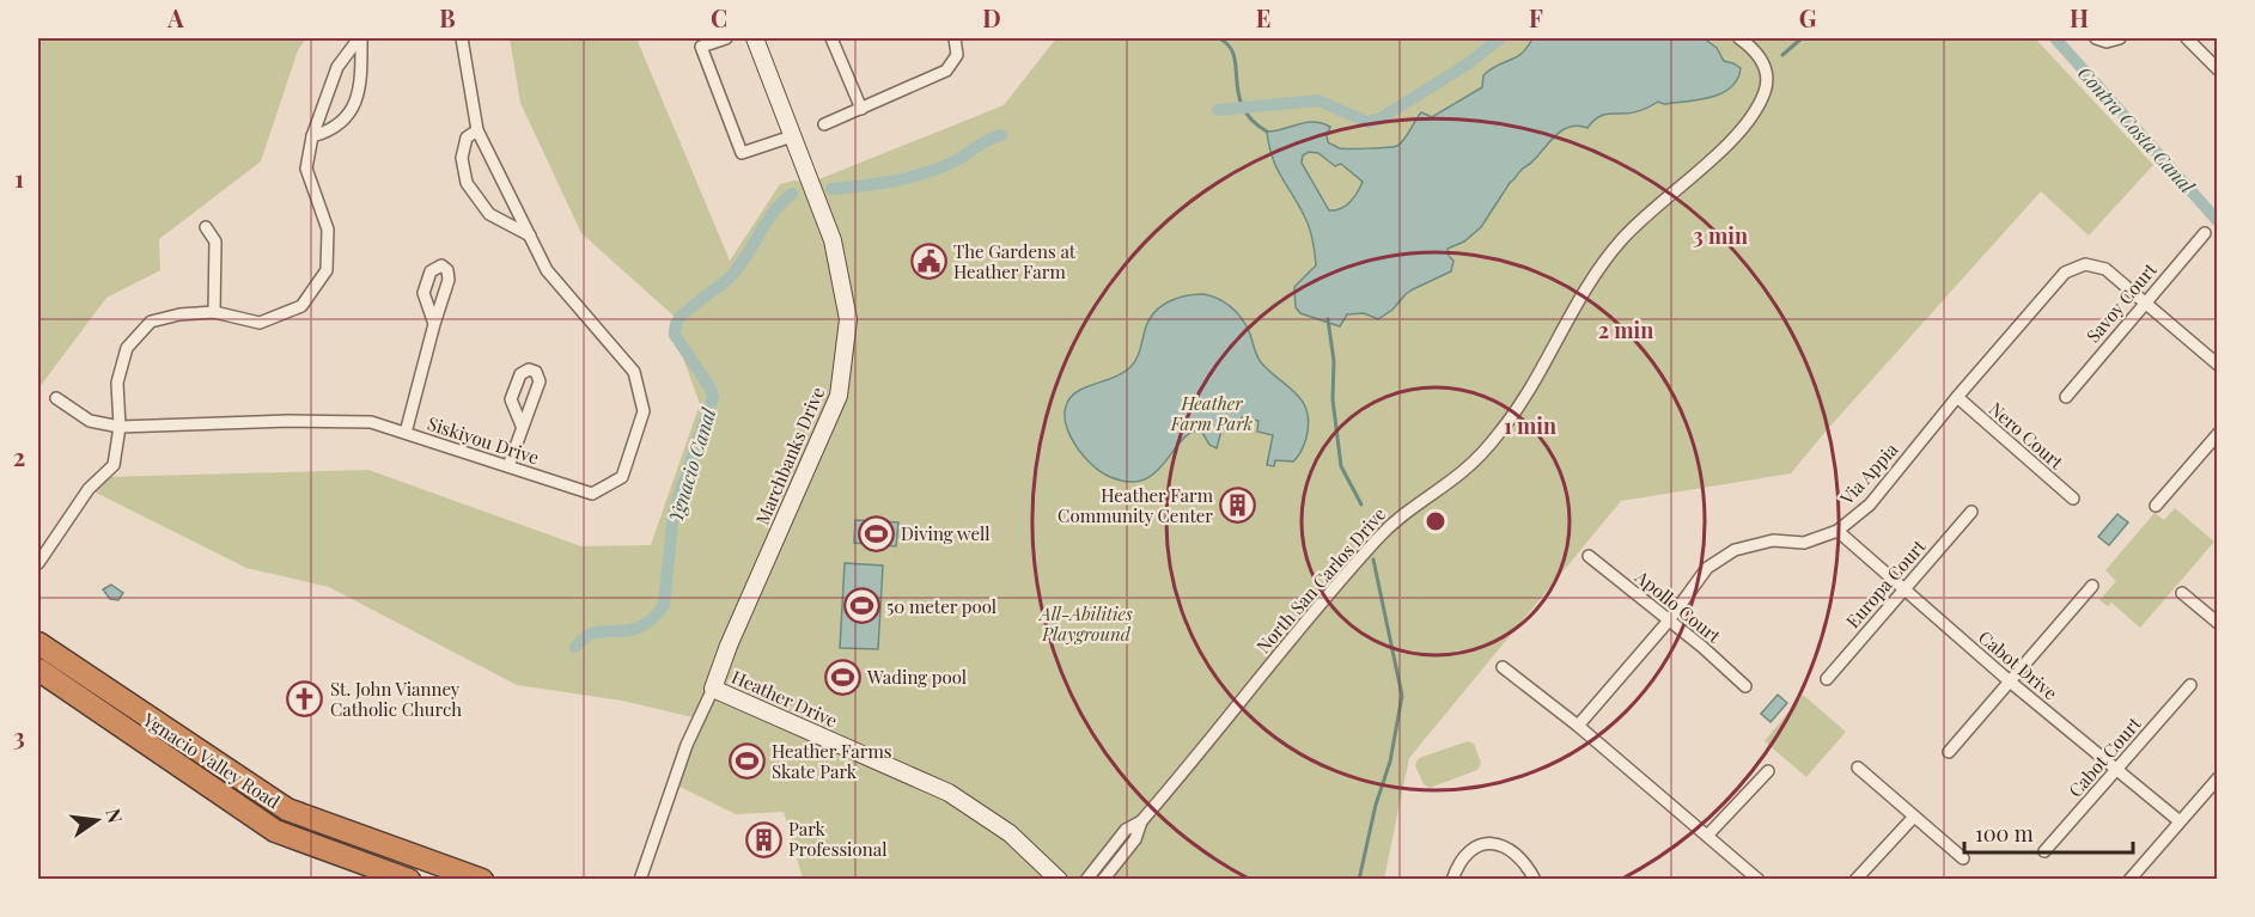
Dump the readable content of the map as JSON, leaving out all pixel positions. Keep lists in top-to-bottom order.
{
  "streets": {
    "highway": ["Ygnacio Valley Road"],
    "street": [
      "Savoy Court",
      "Nero Court",
      "Siskiyou Drive",
      "Marchbanks Drive",
      "Via Appia",
      "North San Carlos Drive",
      "Europa Court",
      "Apollo Court",
      "Cabot Drive",
      "Heather Drive",
      "Cabot Court"
    ]
  },
  "crossings": [
    ["Savoy Court", "Via Appia"],
    ["Nero Court", "Via Appia"],
    ["Marchbanks Drive", "Heather Drive"],
    ["Via Appia", "Apollo Court"],
    ["Via Appia", "Cabot Drive"],
    ["Europa Court", "Cabot Drive"],
    ["Cabot Drive", "Cabot Court"]
  ],
  "water": ["Contra Costa Canal", "Ygnacio Canal"],
  "parks": ["Heather Farm Park", "All-Abilities Playground"],
  "places": {
    "public building": ["The Gardens at Heather Farm"],
    "building": ["Heather Farm Community Center", "Park Professional"],
    "sports": [
      "Diving well",
      "50 meter pool",
      "Wading pool",
      "Heather Farms Skate Park"
    ],
    "church": ["St. John Vianney Catholic Church"]
  },
  "scale_bar": "100 m",
  "north": "right",
  "grid": {
    "columns": [
      "A",
      "B",
      "C",
      "D",
      "E",
      "F",
      "G",
      "H"
    ],
    "rows": ["1", "2", "3"]
  },
  "rings": ["3 min", "2 min", "1 min"]
}
